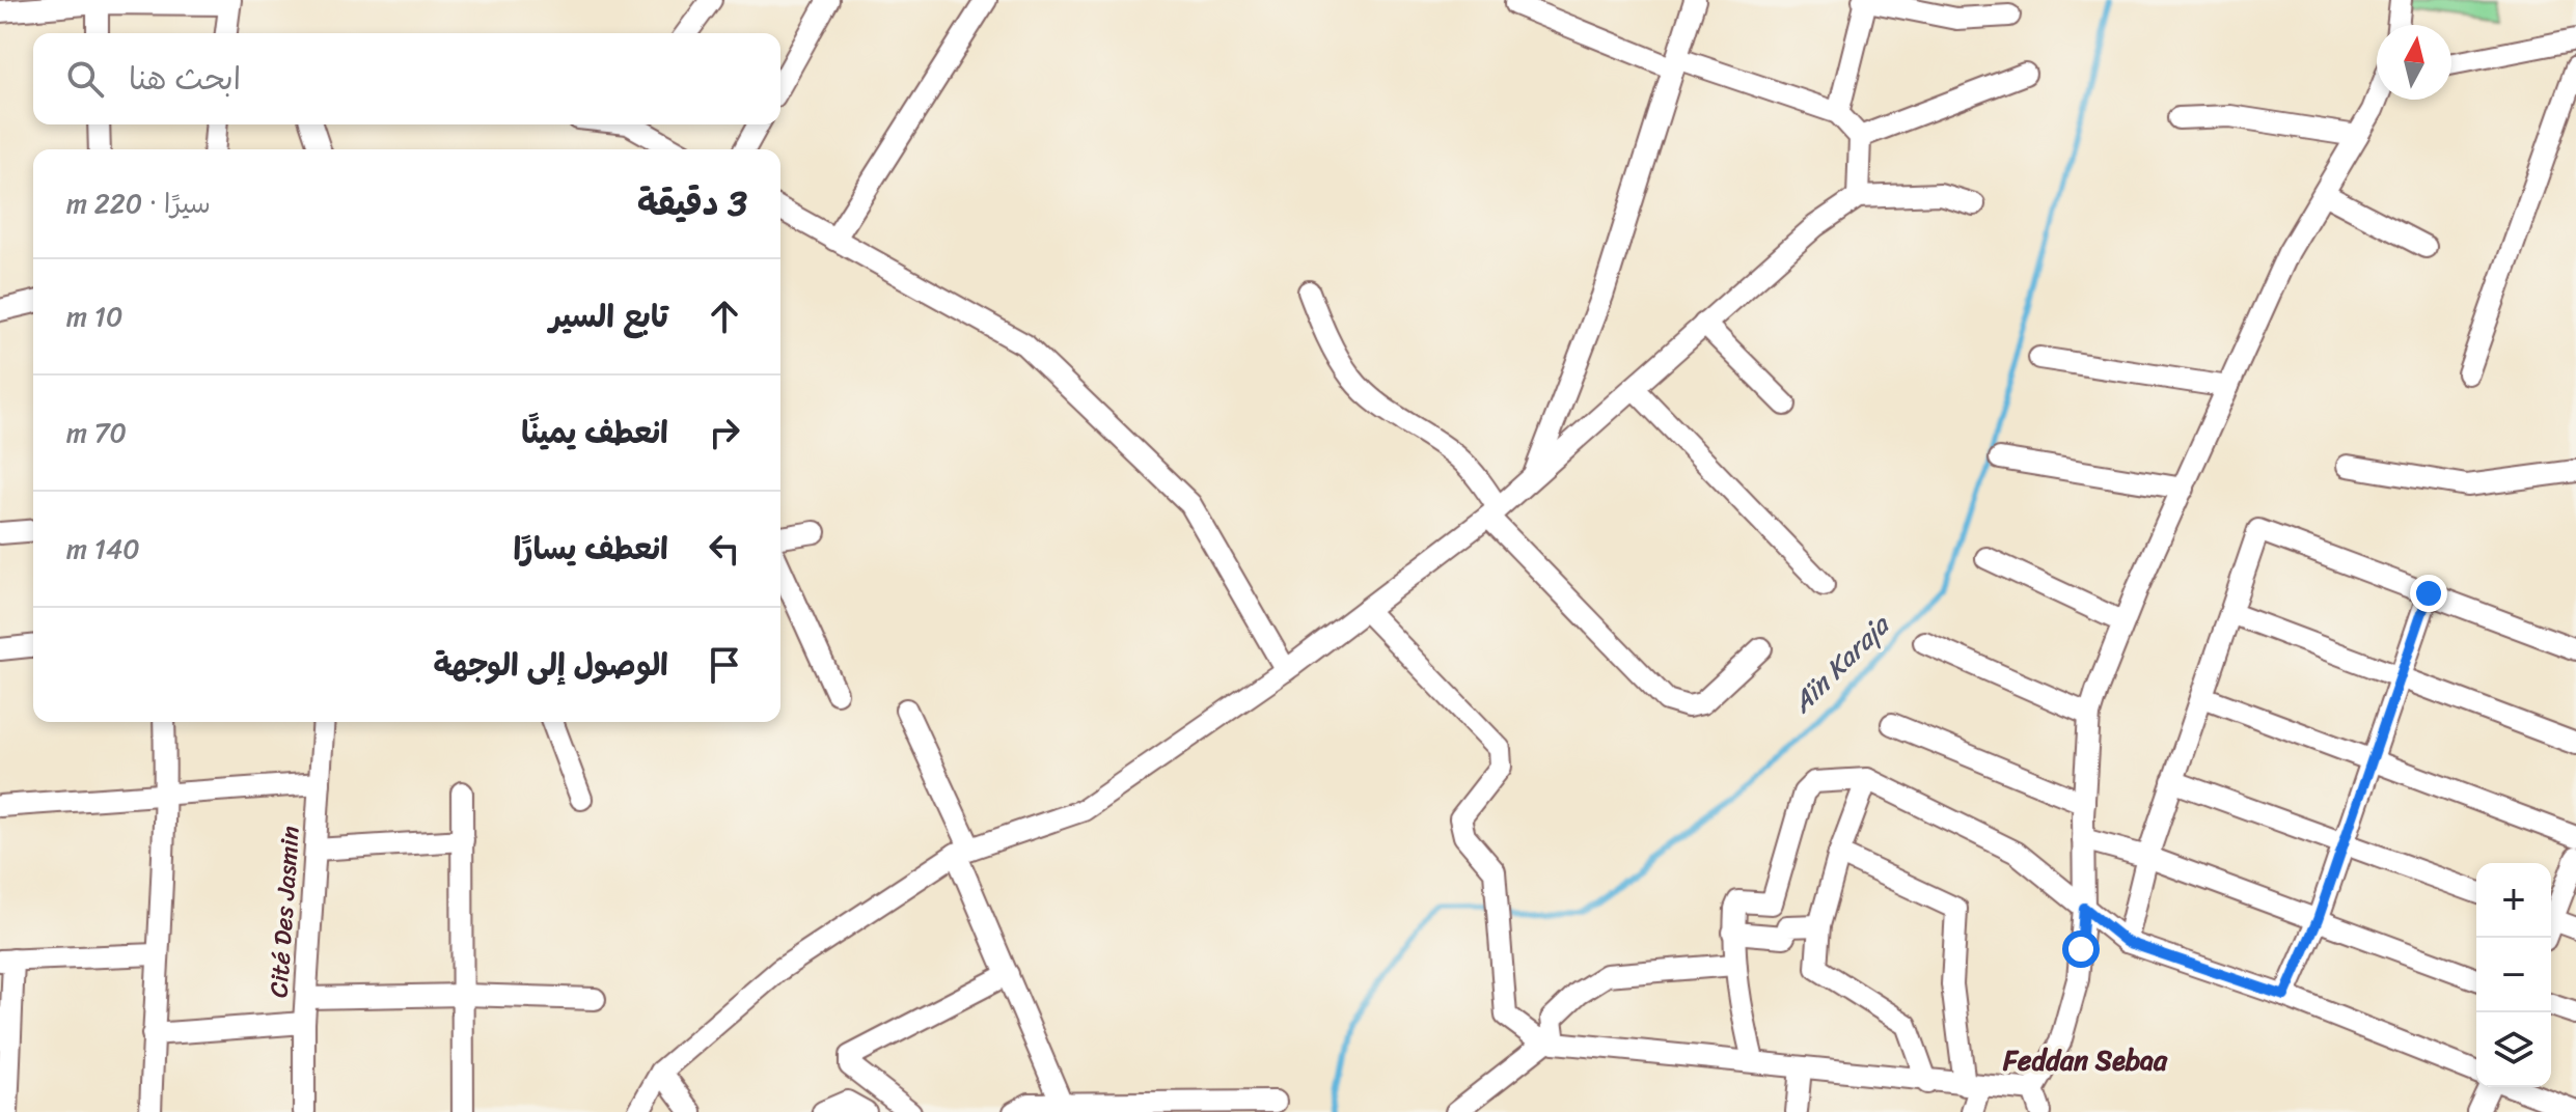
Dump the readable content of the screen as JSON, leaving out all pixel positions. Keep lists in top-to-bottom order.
{
  "streets": {
    "street": ["Cité Des Jasmin"]
  },
  "districts": ["Feddan Sebaa"],
  "water": ["Aïn Karaja"],
  "north": "top",
  "page": {
    "search": "ابحث هنا",
    "heading": ["3 دقيقة", "سيرًا · 220 m"],
    "list": [
      ["تابع السير", "10 m"],
      ["انعطف يمينًا", "70 m"],
      ["انعطف يسارًا", "140 m"],
      "الوصول إلى الوجهة"
    ],
    "map_buttons": ["+", "−"]
  }
}
